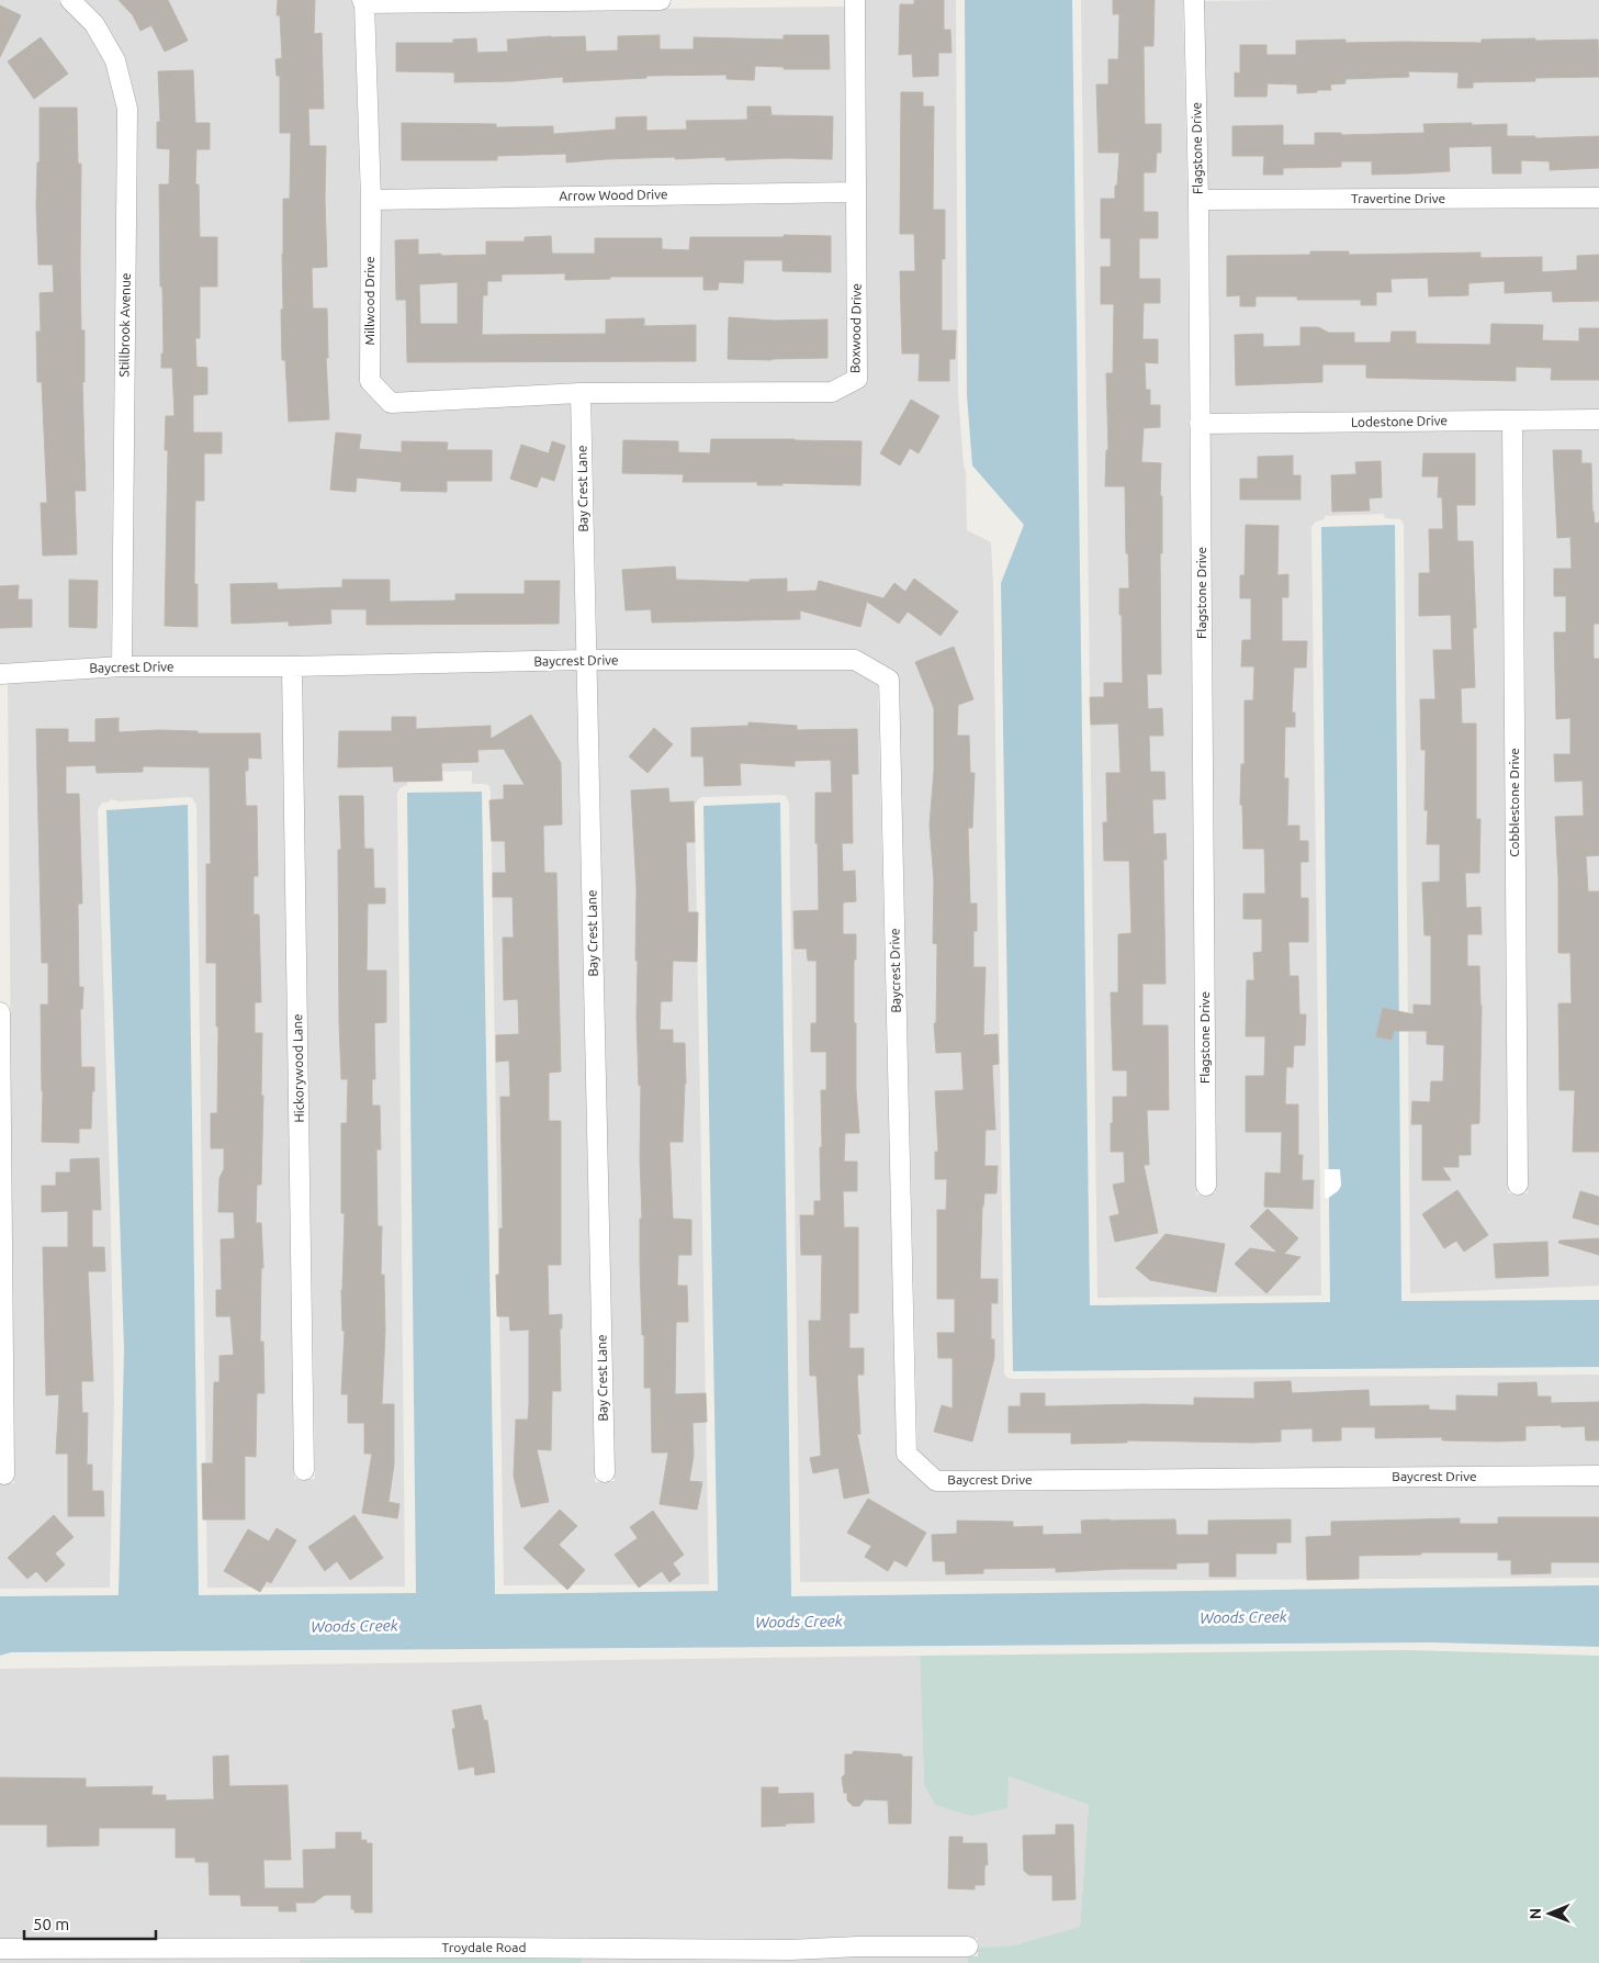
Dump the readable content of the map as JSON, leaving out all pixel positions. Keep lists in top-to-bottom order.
{
  "streets": {
    "street": [
      "Flagstone Drive",
      "Arrow Wood Drive",
      "Travertine Drive",
      "Millwood Drive",
      "Stillbrook Avenue",
      "Boxwood Drive",
      "Lodestone Drive",
      "Bay Crest Lane",
      "Baycrest Drive",
      "Cobblestone Drive",
      "Hickorywood Lane",
      "Troydale Road"
    ]
  },
  "crossings": [
    ["Flagstone Drive", "Travertine Drive"],
    ["Flagstone Drive", "Lodestone Drive"],
    ["Arrow Wood Drive", "Millwood Drive"],
    ["Arrow Wood Drive", "Boxwood Drive"],
    ["Millwood Drive", "Boxwood Drive"],
    ["Millwood Drive", "Bay Crest Lane"],
    ["Stillbrook Avenue", "Baycrest Drive"],
    ["Boxwood Drive", "Bay Crest Lane"],
    ["Lodestone Drive", "Cobblestone Drive"],
    ["Bay Crest Lane", "Baycrest Drive"],
    ["Baycrest Drive", "Hickorywood Lane"]
  ],
  "water": ["Woods Creek"],
  "scale_bar": "50 m",
  "north": "left"
}
